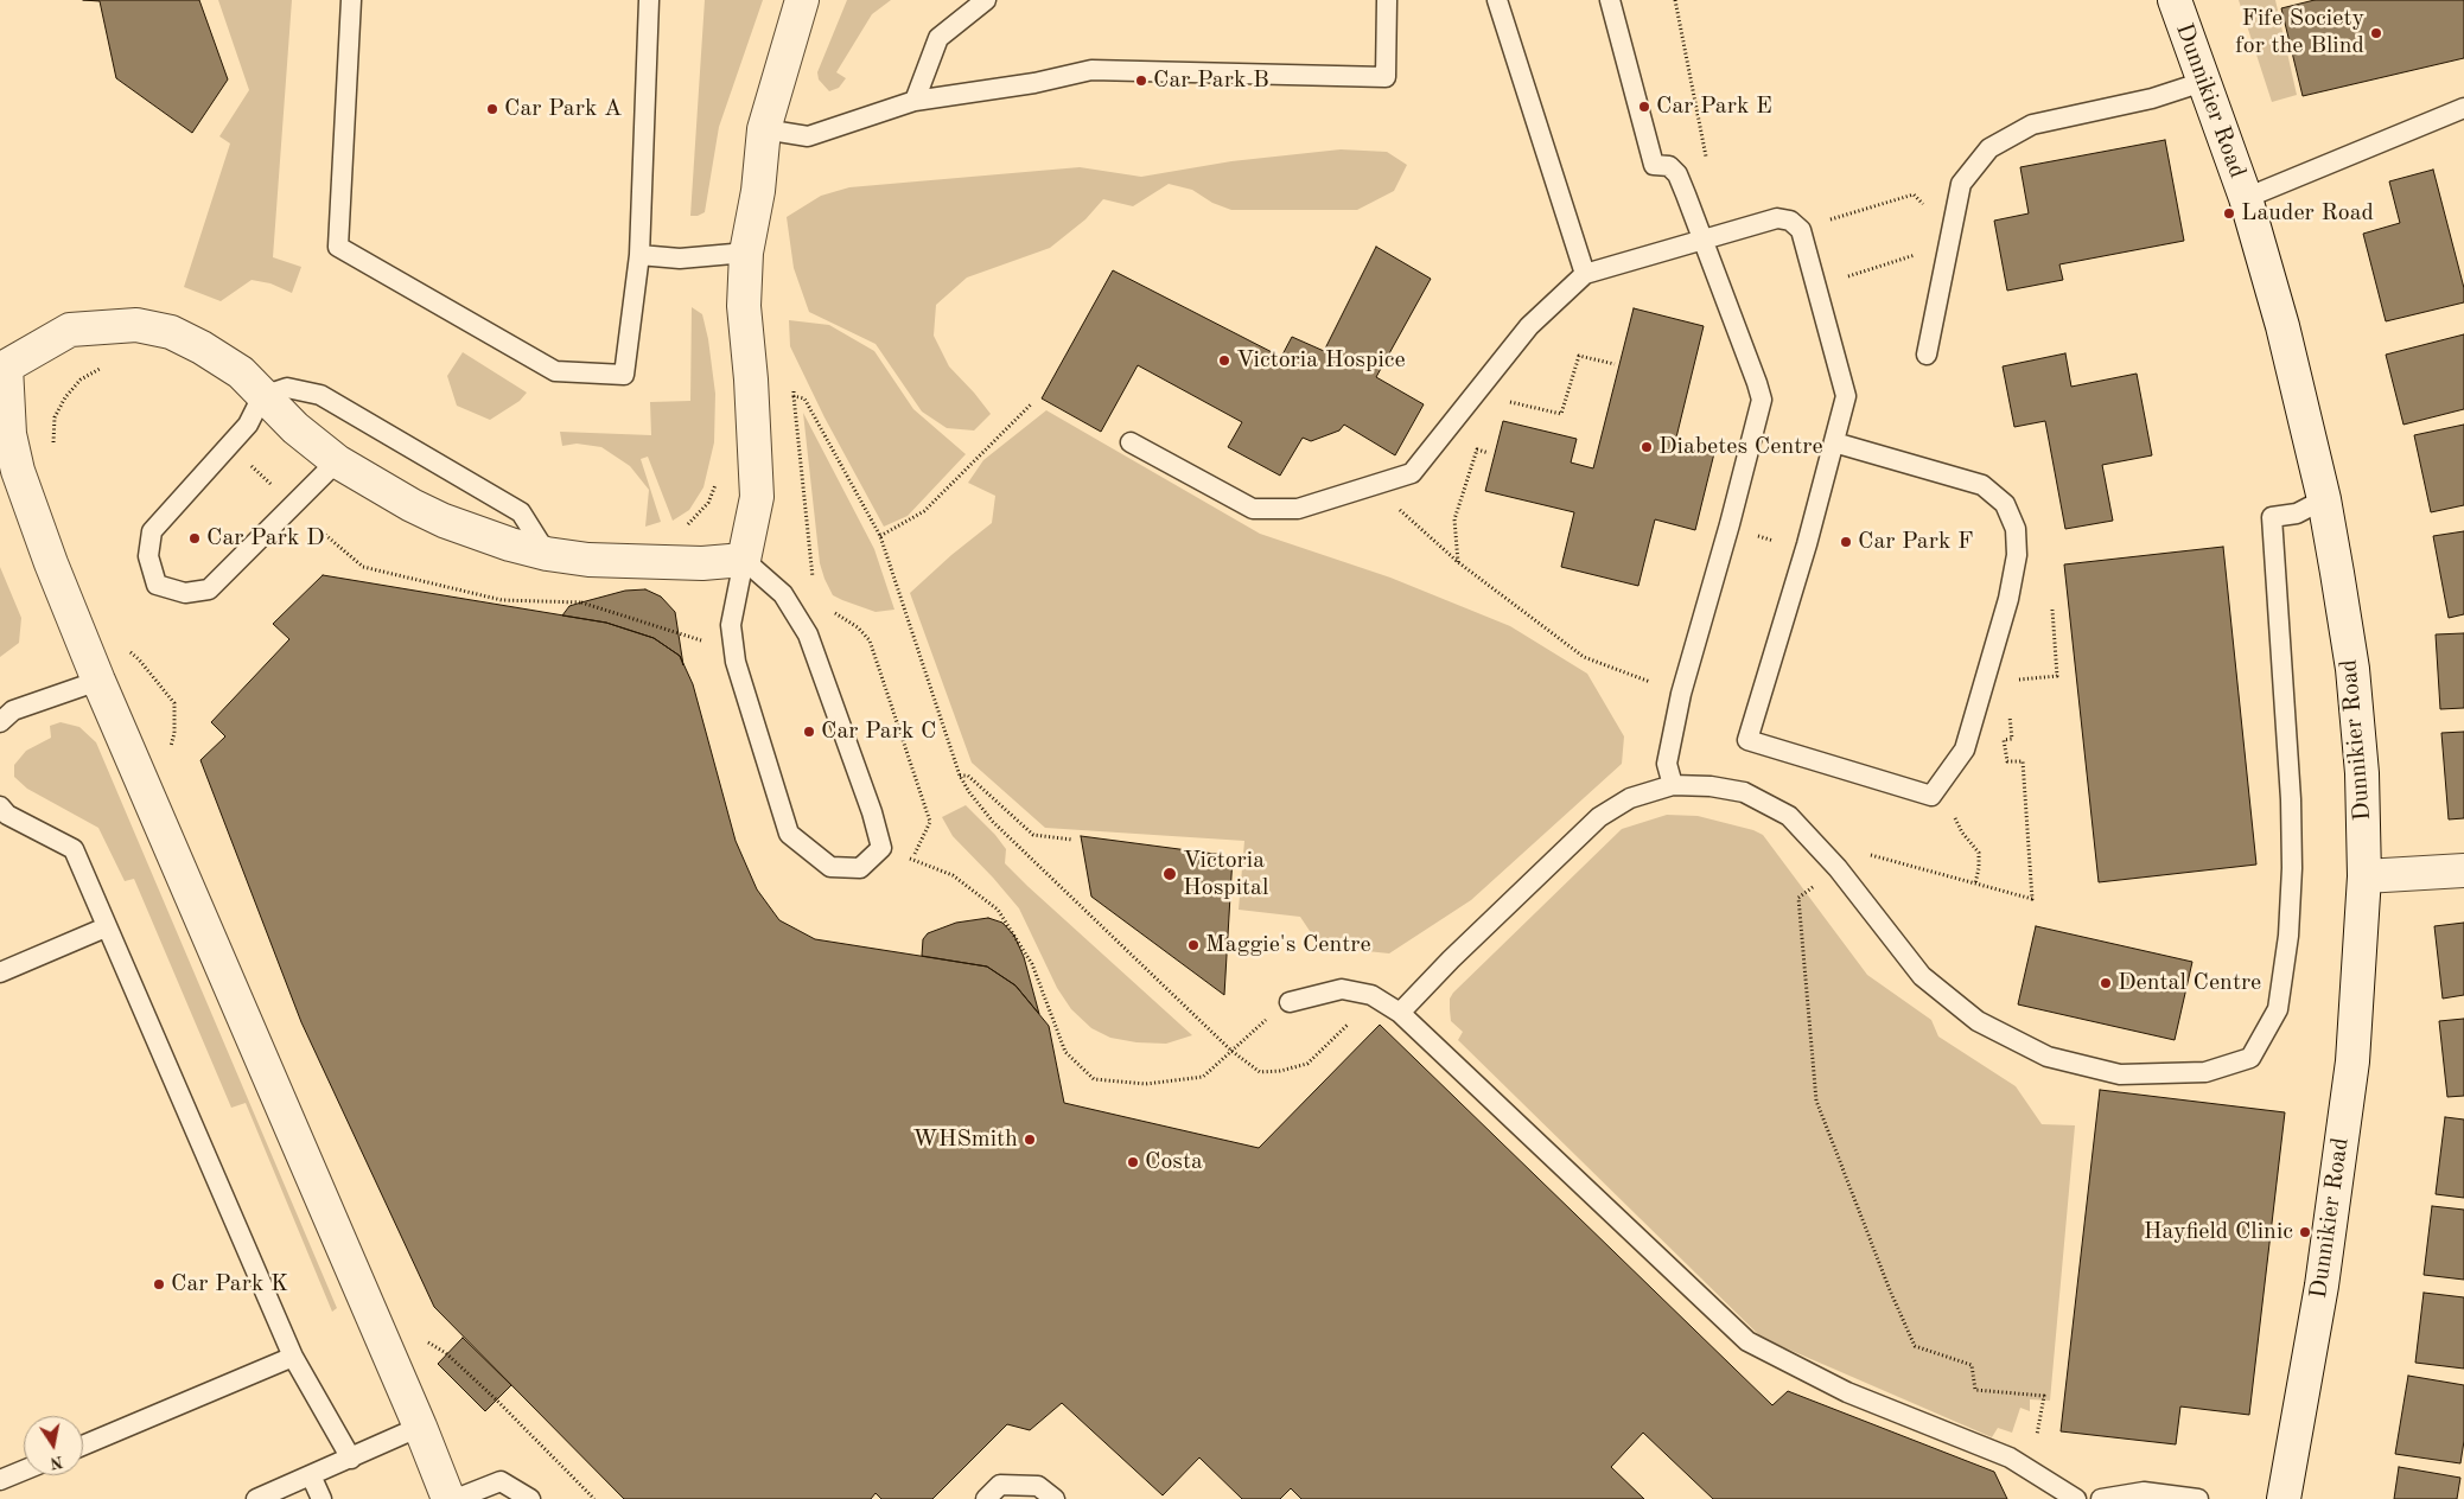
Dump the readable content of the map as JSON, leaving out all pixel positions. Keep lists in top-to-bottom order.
{
  "streets": {
    "street": ["Dunnikier Road"]
  },
  "places": [
    "Fife Society for the Blind",
    "Car Park B",
    "Car Park E",
    "Car Park A",
    "Lauder Road",
    "Victoria Hospice",
    "Diabetes Centre",
    "Car Park D",
    "Car Park F",
    "Car Park C",
    "Victoria Hospital",
    "Maggie's Centre",
    "Dental Centre",
    "WHSmith",
    "Costa",
    "Hayfield Clinic",
    "Car Park K"
  ],
  "north": "bottom"
}
